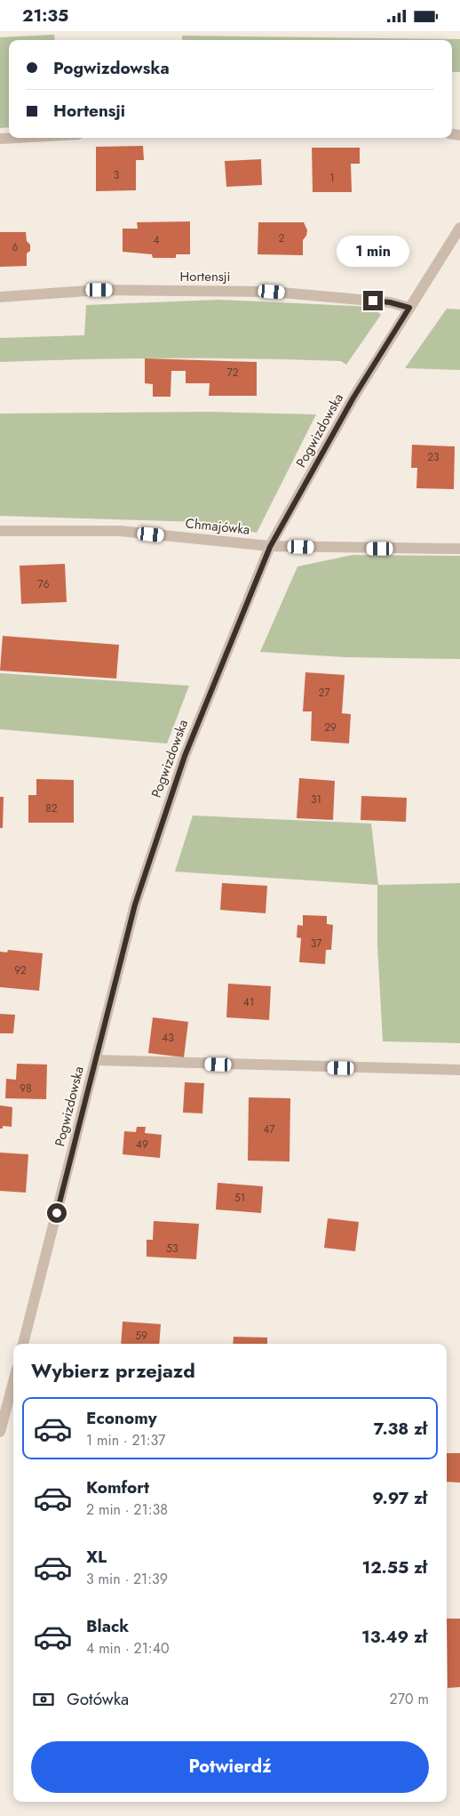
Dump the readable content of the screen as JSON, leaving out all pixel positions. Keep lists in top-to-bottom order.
{
  "streets": {
    "street": ["Hortensji", "Pogwizdowska", "Chmajówka"]
  },
  "crossings": [
    ["Hortensji", "Pogwizdowska"],
    ["Pogwizdowska", "Chmajówka"]
  ],
  "house_numbers": [
    "3",
    "1",
    "2",
    "4",
    "6",
    "72",
    "23",
    "76",
    "27",
    "29",
    "31",
    "82",
    "37",
    "92",
    "41",
    "43",
    "98",
    "47",
    "49",
    "51",
    "53",
    "59"
  ],
  "page": {
    "status": "21:35",
    "banner": ["Pogwizdowska", "Hortensji"],
    "bubble": "1 min",
    "heading": "Wybierz przejazd",
    "list": [
      {
        "name": "Economy",
        "note": "1 min · 21:37",
        "value": "7.38 zł"
      },
      {
        "name": "Komfort",
        "note": "2 min · 21:38",
        "value": "9.97 zł"
      },
      {
        "name": "XL",
        "note": "3 min · 21:39",
        "value": "12.55 zł"
      },
      {
        "name": "Black",
        "note": "4 min · 21:40",
        "value": "13.49 zł"
      }
    ],
    "pay": ["Gotówka", "270 m"],
    "buttons": "Potwierdź"
  }
}
